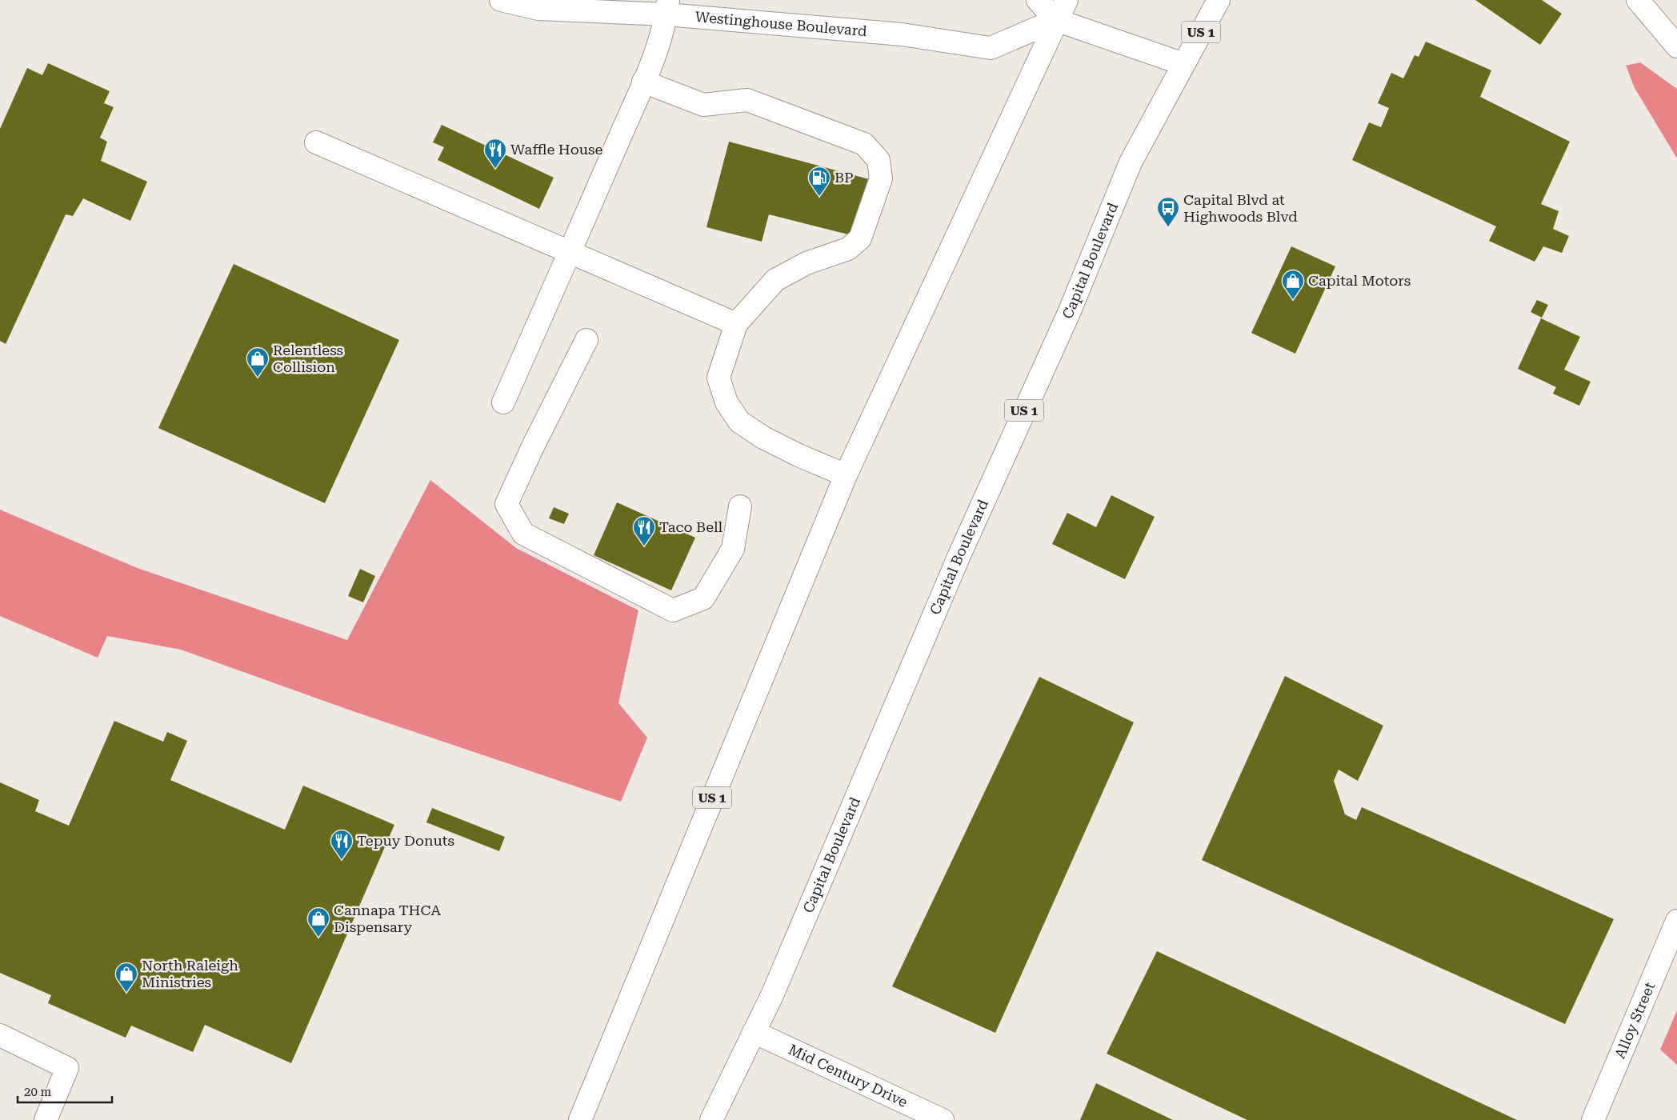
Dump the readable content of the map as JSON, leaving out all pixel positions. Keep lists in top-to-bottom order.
{
  "streets": {
    "main road": [
      "Westinghouse Boulevard",
      "US 1",
      "Capital Boulevard",
      "Alloy Street",
      "Mid Century Drive"
    ]
  },
  "crossings": [
    ["Westinghouse Boulevard", "US 1"],
    ["Capital Boulevard", "Mid Century Drive"]
  ],
  "places": {
    "restaurant": ["Waffle House", "Taco Bell", "Tepuy Donuts"],
    "fuel station": ["BP"],
    "bus stop": ["Capital Blvd at Highwoods Blvd"],
    "shop": [
      "Capital Motors",
      "Relentless Collision",
      "Cannapa THCA Dispensary",
      "North Raleigh Ministries"
    ]
  },
  "scale_bar": "20 m"
}
